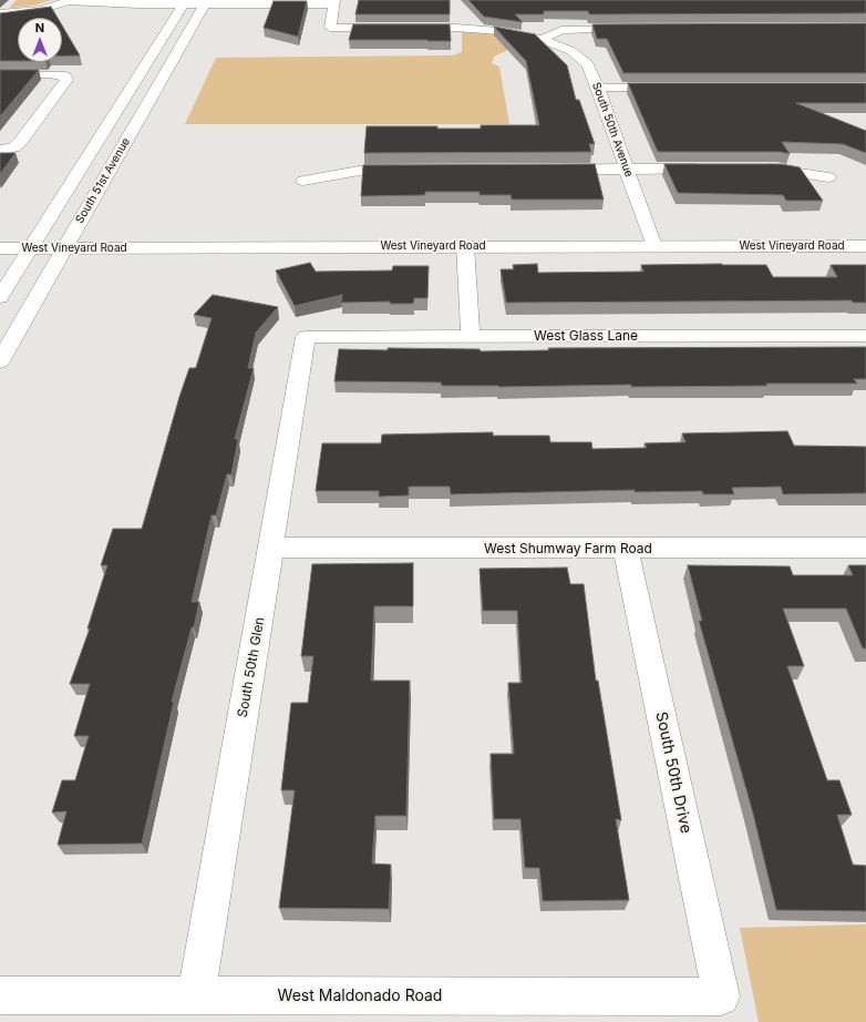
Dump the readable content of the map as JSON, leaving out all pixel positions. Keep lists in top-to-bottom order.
{
  "streets": {
    "street": [
      "South 50th Avenue",
      "South 51st Avenue",
      "West Vineyard Road",
      "West Glass Lane",
      "West Shumway Farm Road",
      "South 50th Glen",
      "South 50th Drive",
      "West Maldonado Road"
    ]
  },
  "crossings": [
    ["South 50th Avenue", "West Vineyard Road"],
    ["South 51st Avenue", "West Vineyard Road"],
    ["West Glass Lane", "South 50th Glen"],
    ["West Shumway Farm Road", "South 50th Glen"],
    ["West Shumway Farm Road", "South 50th Drive"],
    ["South 50th Glen", "West Maldonado Road"],
    ["South 50th Drive", "West Maldonado Road"]
  ],
  "north": "top"
}
